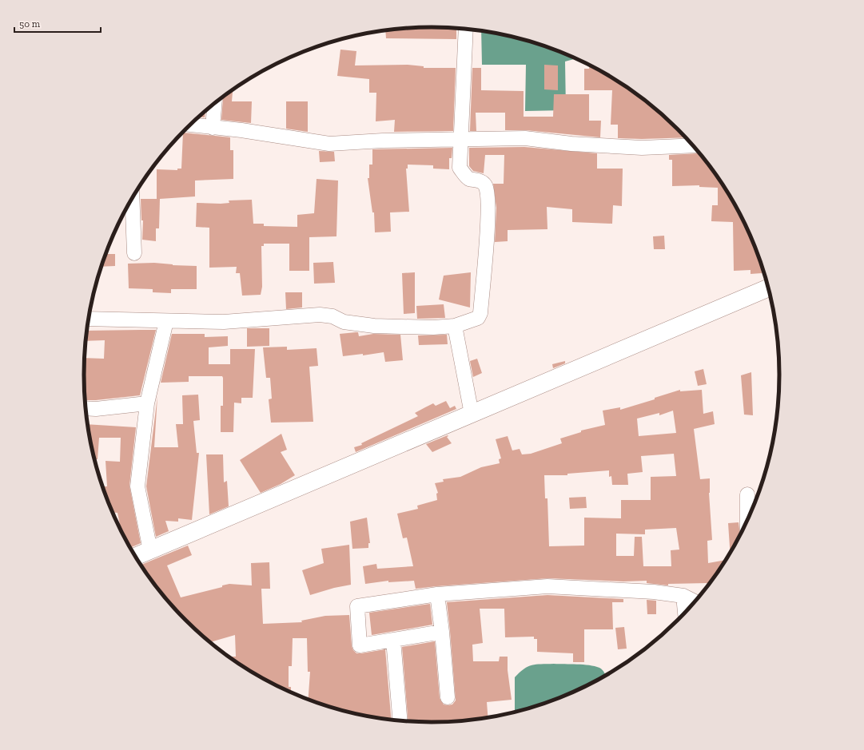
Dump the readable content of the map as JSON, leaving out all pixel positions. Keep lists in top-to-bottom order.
{
  "scale_bar": "50 m"
}
